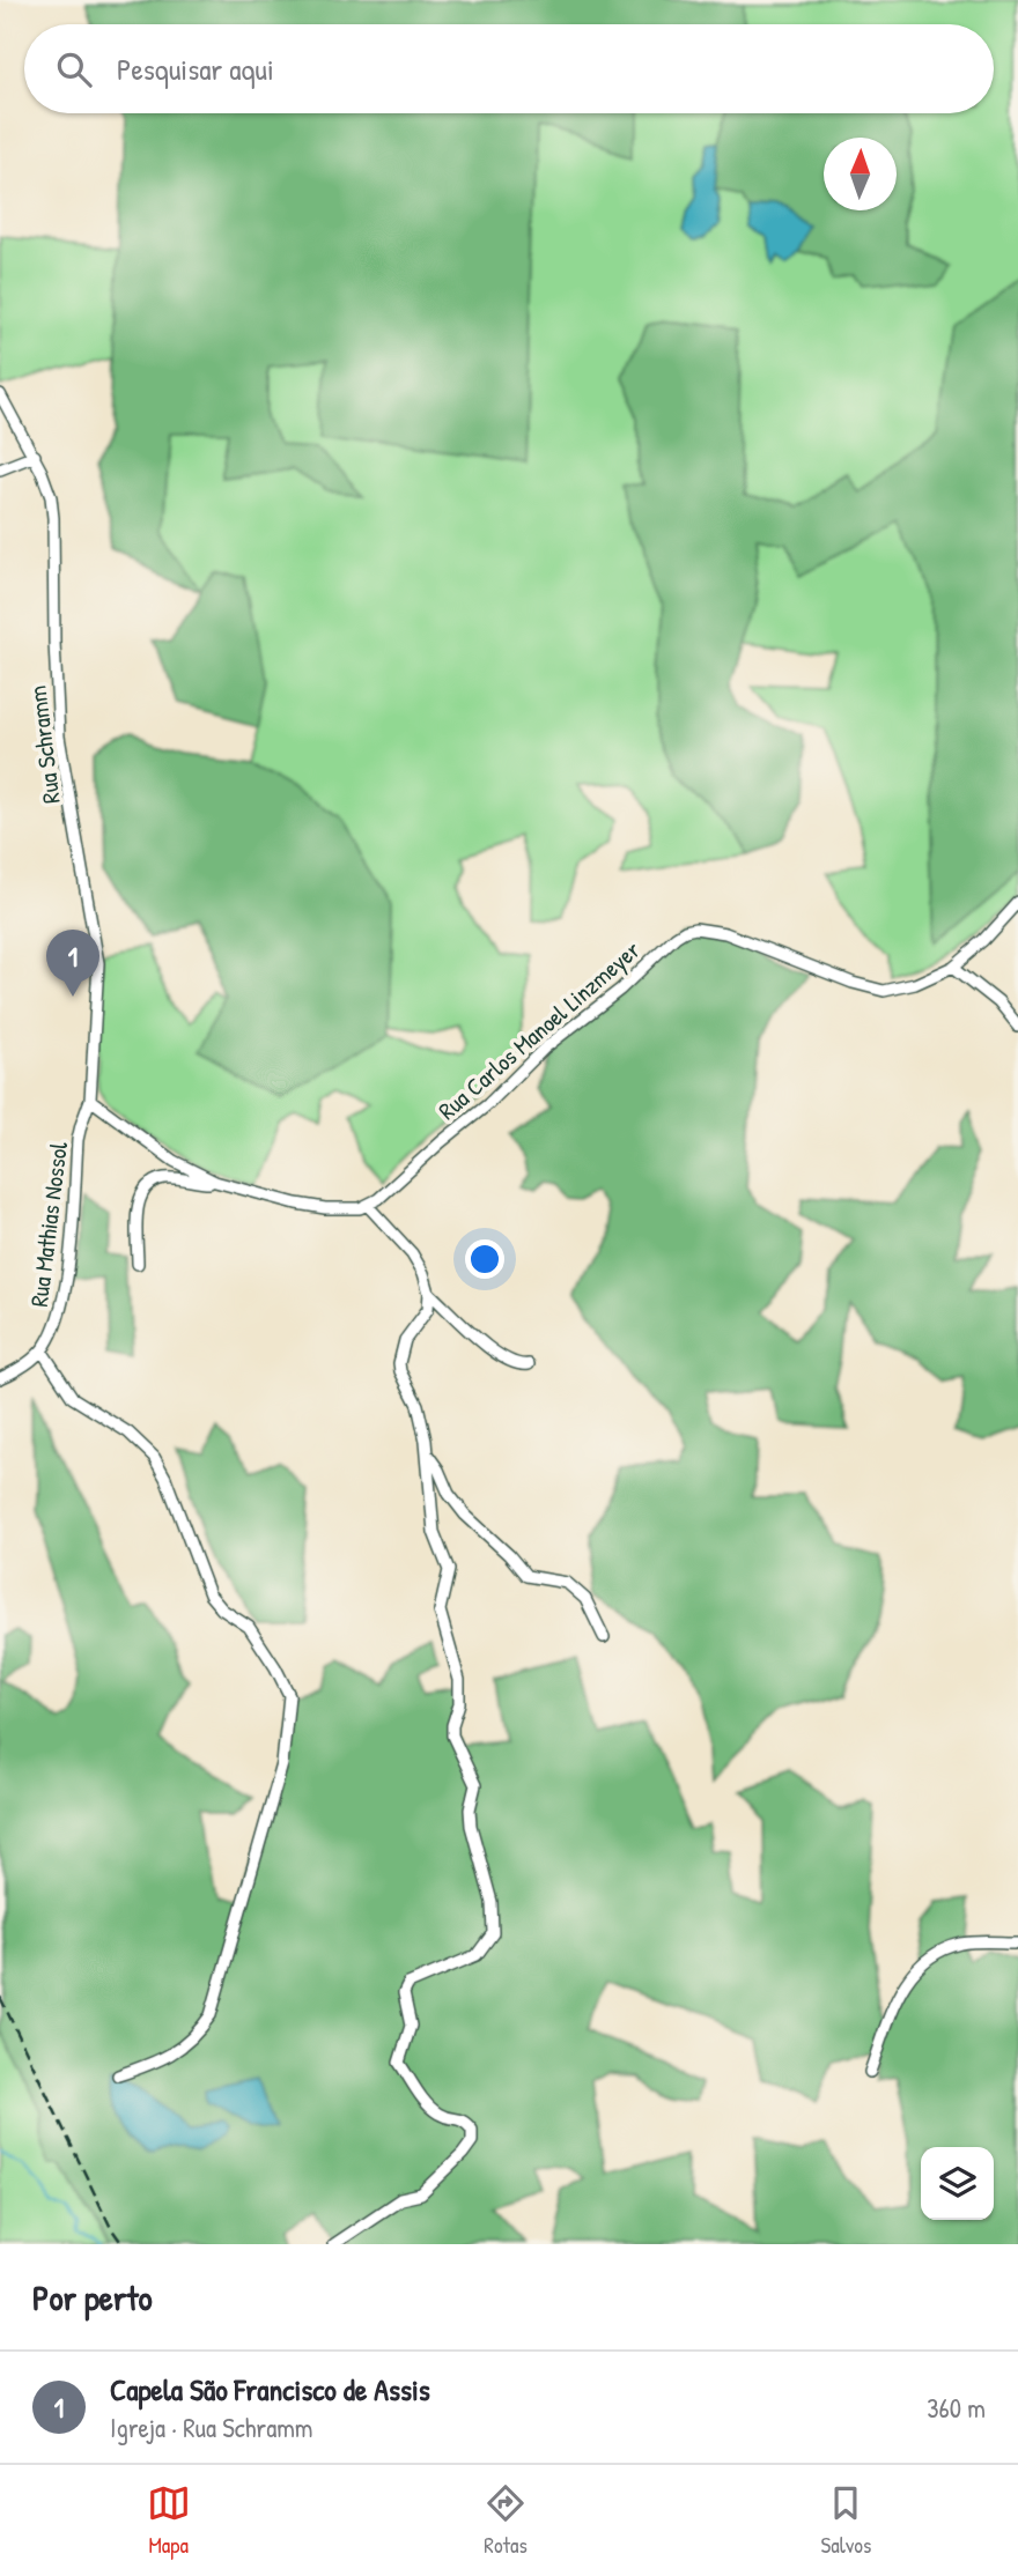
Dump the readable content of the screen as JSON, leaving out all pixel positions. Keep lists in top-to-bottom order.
{
  "streets": {
    "street": ["Rua Schramm", "Rua Carlos Manoel Linzmeyer", "Rua Mathias Nossol"]
  },
  "crossings": [
    ["Rua Schramm", "Rua Mathias Nossol"]
  ],
  "north": "top",
  "page": {
    "search": "Pesquisar aqui",
    "pins": "1",
    "heading": "Por perto",
    "list": [
      {
        "mark": "1",
        "name": "Capela São Francisco de Assis",
        "note": "Igreja · Rua Schramm",
        "value": "360 m"
      }
    ],
    "nav": ["Mapa", "Rotas", "Salvos"]
  }
}
